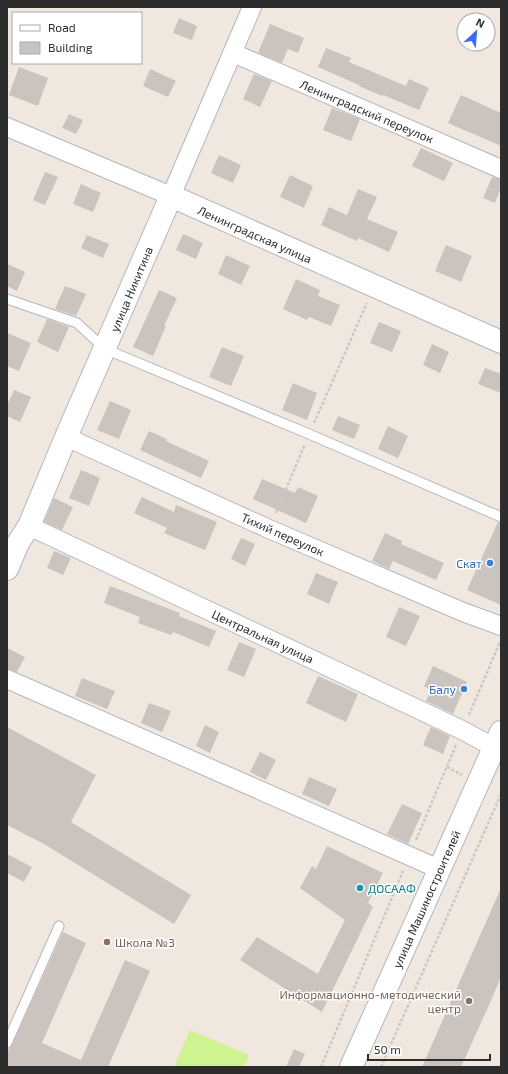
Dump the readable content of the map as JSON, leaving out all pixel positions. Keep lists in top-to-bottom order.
{
  "streets": {
    "street": [
      "Ленинградский переулок",
      "Ленинградская улица",
      "улица Никитина",
      "Тихий переулок",
      "Центральная улица",
      "улица Машиностроителей"
    ]
  },
  "crossings": [
    ["Ленинградский переулок", "улица Никитина"],
    ["Ленинградская улица", "улица Никитина"],
    ["улица Никитина", "Тихий переулок"],
    ["улица Никитина", "Центральная улица"],
    ["Центральная улица", "улица Машиностроителей"]
  ],
  "places": [
    "Скат",
    "Балу",
    "ДОСААФ",
    "Школа №3",
    "Информационно-методический центр"
  ],
  "legend": ["Road", "Building"],
  "scale_bar": "50 m",
  "north": "top right"
}
